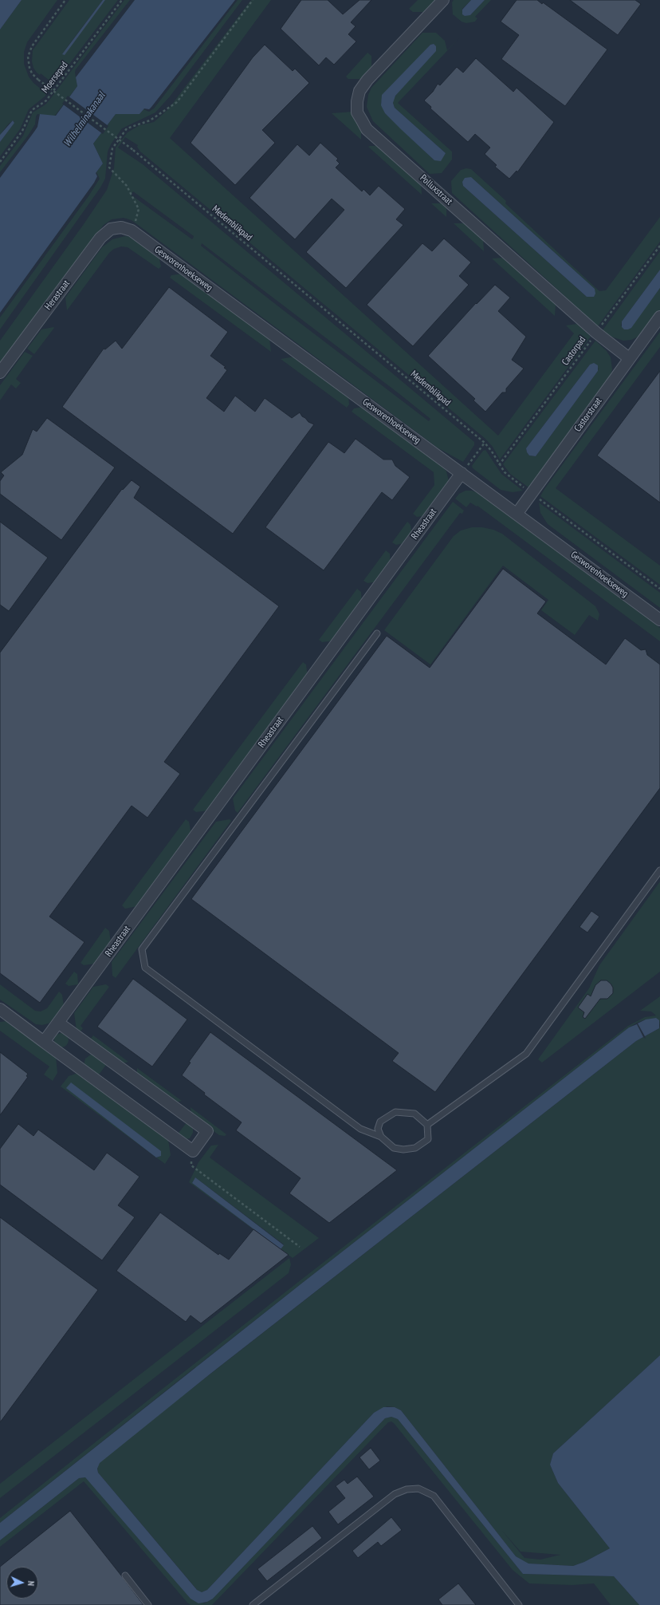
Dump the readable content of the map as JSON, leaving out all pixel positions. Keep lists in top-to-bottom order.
{
  "streets": {
    "street": [
      "Polluxstraat",
      "Gesworenhoekseweg",
      "Herastraat",
      "Castorstraat",
      "Rheastraat"
    ],
    "path": ["Moersepad", "Medemblikpad", "Castorpad"]
  },
  "crossings": [
    ["Polluxstraat", "Castorpad"],
    ["Polluxstraat", "Castorstraat"],
    ["Gesworenhoekseweg", "Herastraat"],
    ["Gesworenhoekseweg", "Castorstraat"],
    ["Gesworenhoekseweg", "Rheastraat"]
  ],
  "water": ["Wilhelminakanaal"],
  "north": "right"
}
